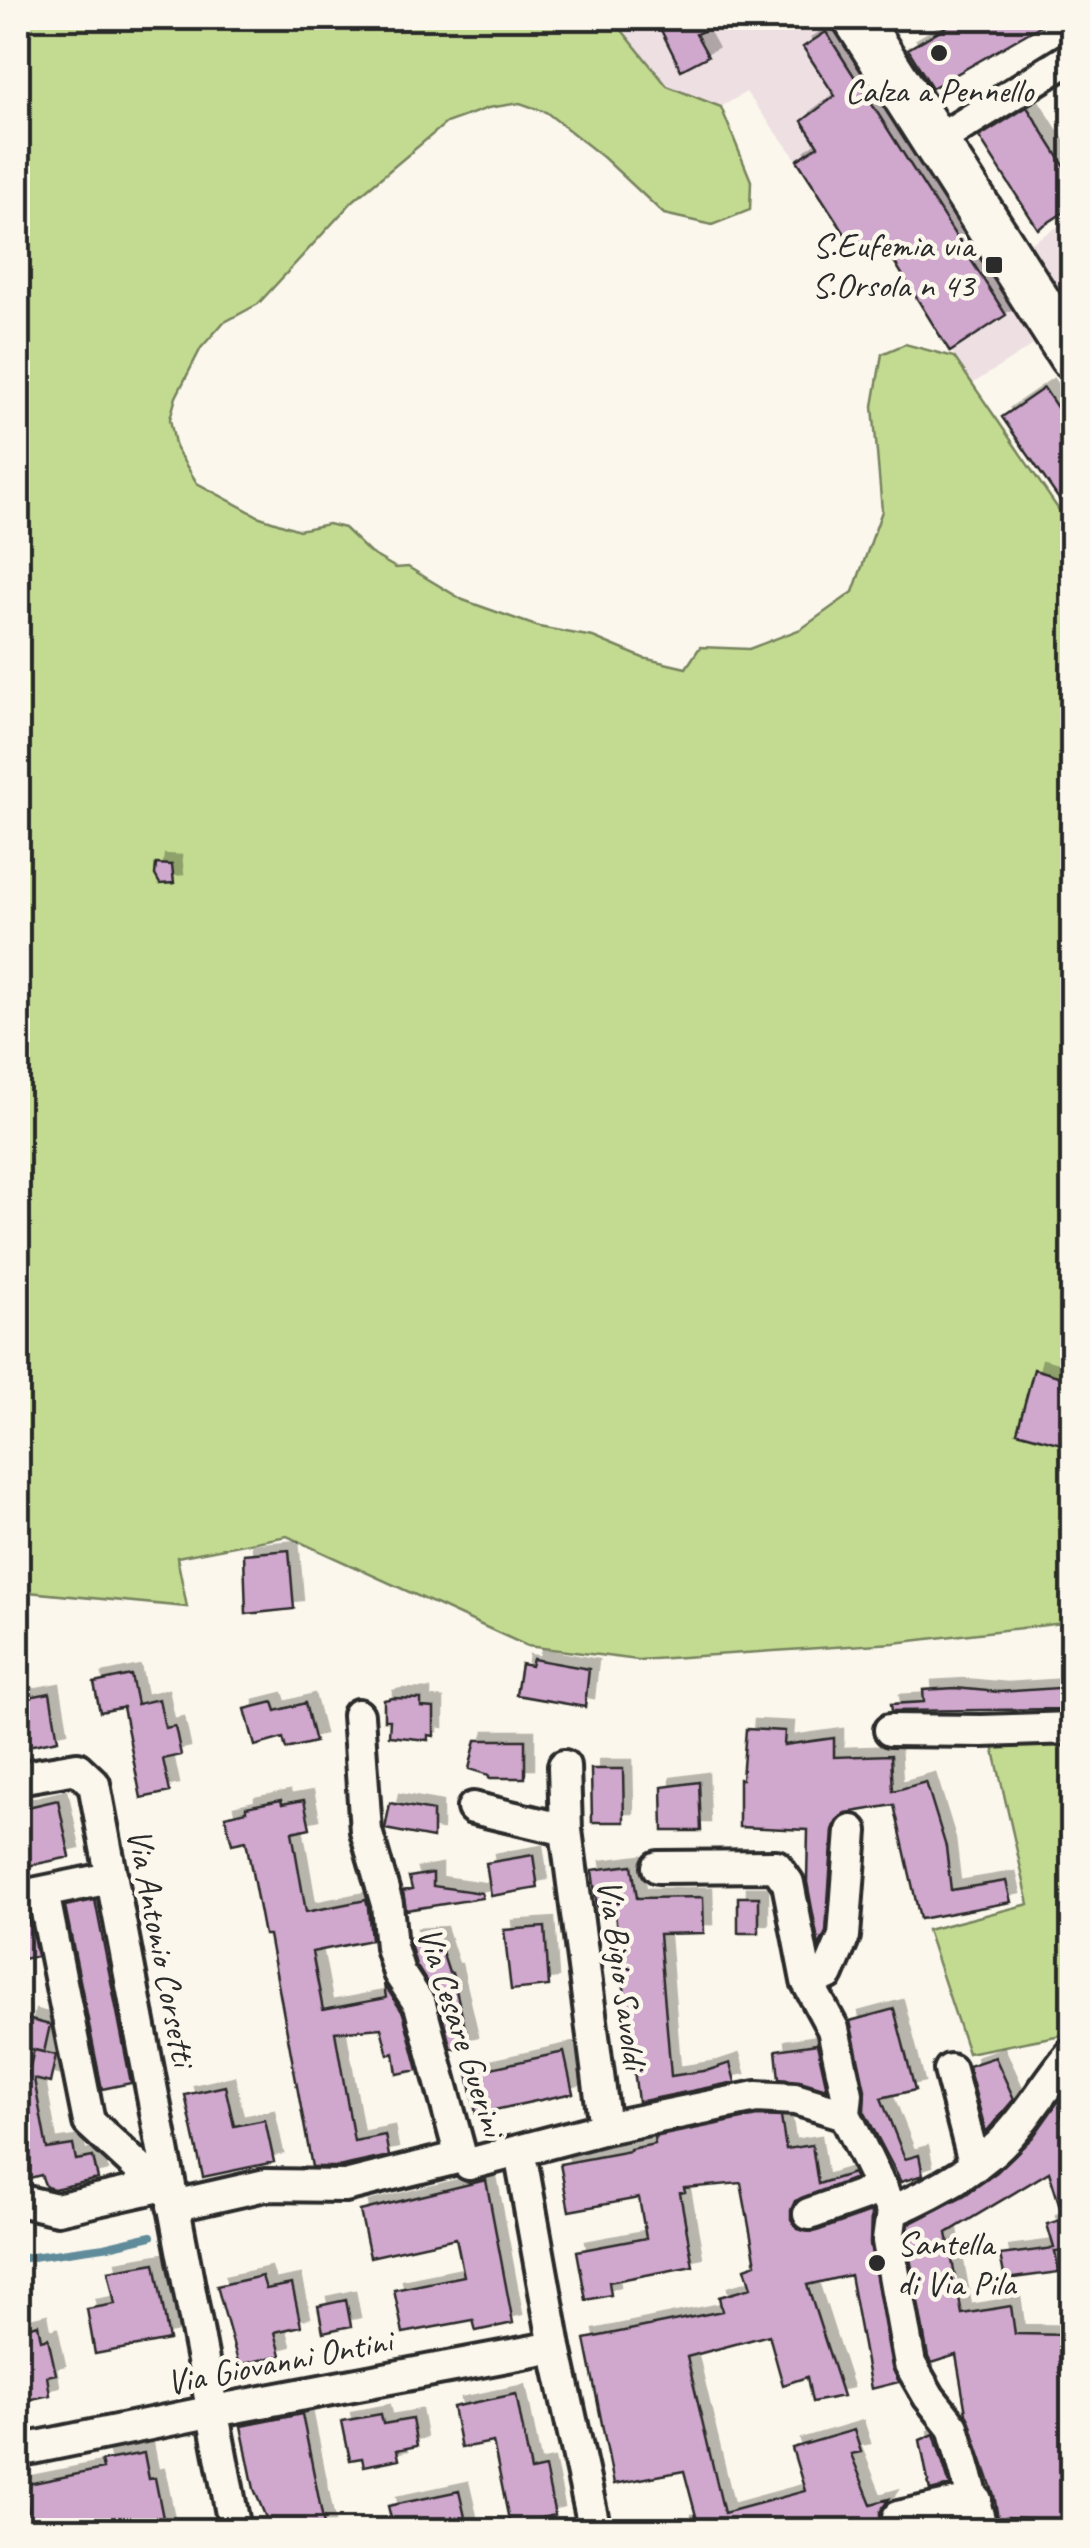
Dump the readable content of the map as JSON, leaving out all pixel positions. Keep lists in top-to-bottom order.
{
  "streets": {
    "street": [
      "Via Antonio Corsetti",
      "Via Bigio Savoldi",
      "Via Cesare Guerini",
      "Via Giovanni Ontini"
    ]
  },
  "crossings": [
    ["Via Antonio Corsetti", "Via Giovanni Ontini"],
    ["Via Bigio Savoldi", "Via Cesare Guerini"]
  ],
  "places": {
    "other": ["Calza a Pennello", "Santella di Via Pila"],
    "transit": ["S.Eufemia via S.Orsola n 43"]
  }
}
